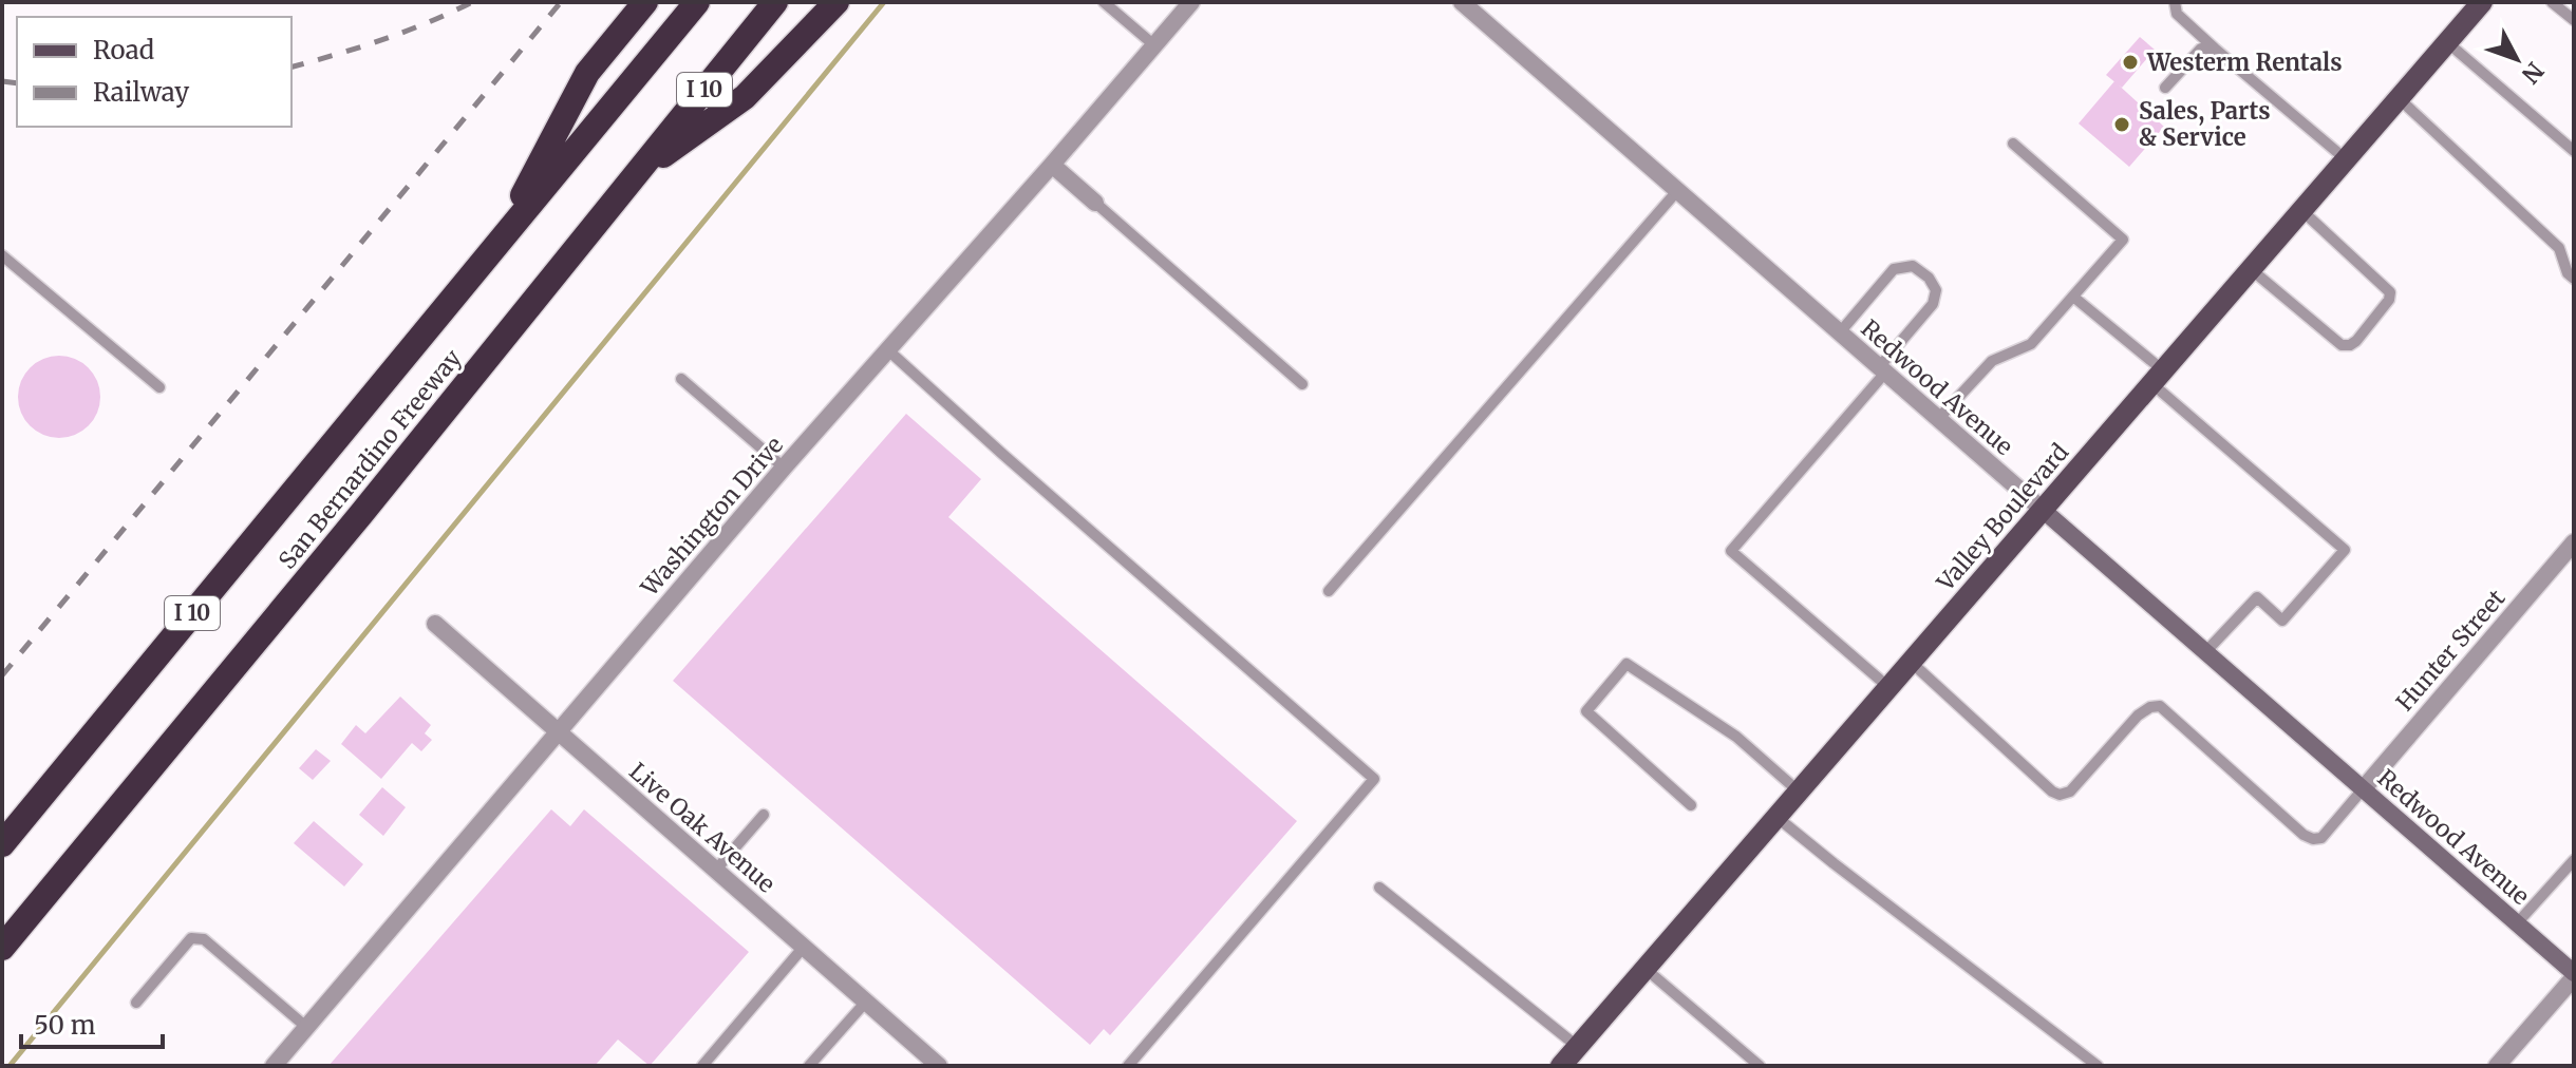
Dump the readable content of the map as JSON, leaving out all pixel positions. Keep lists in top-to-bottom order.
{
  "streets": {
    "highway": ["I 10", "San Bernardino Freeway"],
    "main road": ["Valley Boulevard"],
    "street": [
      "Redwood Avenue",
      "Washington Drive",
      "Hunter Street",
      "Live Oak Avenue"
    ]
  },
  "crossings": [
    ["Redwood Avenue", "Valley Boulevard"],
    ["Redwood Avenue", "Hunter Street"],
    ["Washington Drive", "Live Oak Avenue"]
  ],
  "places": ["Westerm Rentals", "Sales, Parts & Service"],
  "legend": ["Road", "Railway"],
  "scale_bar": "50 m",
  "north": "bottom right"
}
